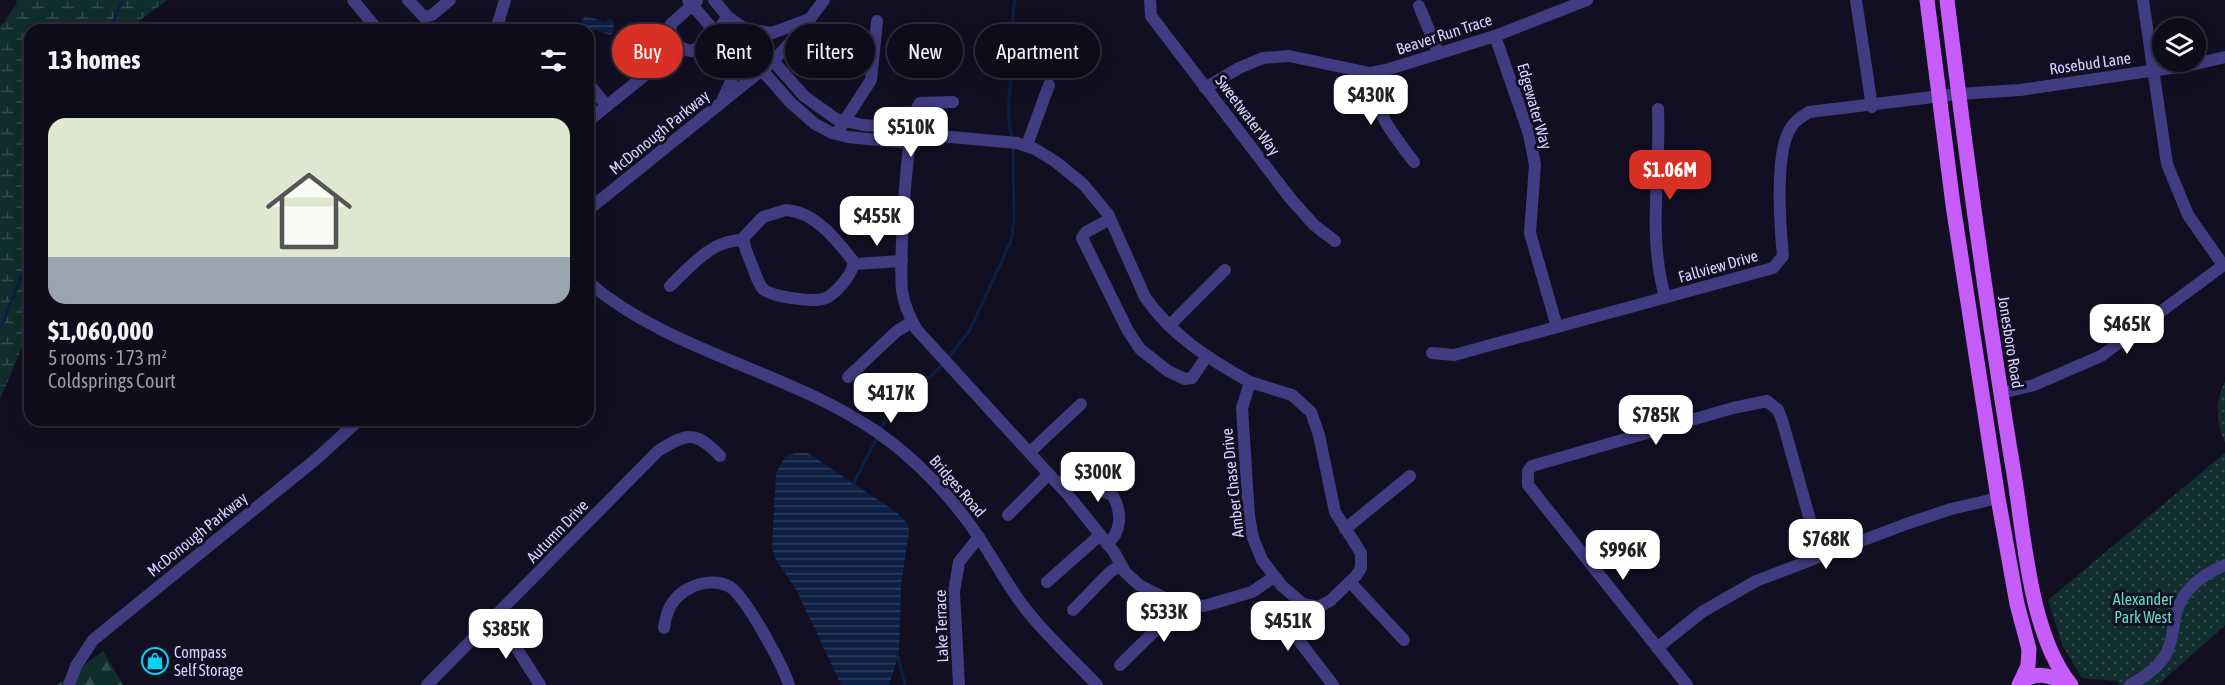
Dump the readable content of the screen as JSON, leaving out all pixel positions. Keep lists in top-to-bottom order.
{
  "streets": {
    "main road": ["Jonesboro Road"],
    "street": [
      "Beaver Run Trace",
      "Rosebud Lane",
      "Edgewater Way",
      "Sweetwater Way",
      "McDonough Parkway",
      "Fallview Drive",
      "Amber Chase Drive",
      "Bridges Road",
      "Autumn Drive",
      "Lake Terrace"
    ]
  },
  "crossings": [
    ["Beaver Run Trace", "Edgewater Way"],
    ["Beaver Run Trace", "Sweetwater Way"],
    ["Rosebud Lane", "Fallview Drive"],
    ["Rosebud Lane", "Jonesboro Road"],
    ["Edgewater Way", "Fallview Drive"],
    ["Fallview Drive", "Jonesboro Road"],
    ["Bridges Road", "Lake Terrace"]
  ],
  "parks": ["Alexander Park West"],
  "places": {
    "shop": ["Compass Self Storage"]
  },
  "page": {
    "chip": [
      "Buy",
      "Rent",
      "Filters",
      "New",
      "Apartment"
    ],
    "heading": "13 homes",
    "price": [
      "$430K",
      "$510K",
      "$1.06M",
      "$455K",
      "$465K",
      "$417K",
      "$785K",
      "$300K",
      "$768K",
      "$996K",
      "$533K",
      "$451K",
      "$385K"
    ],
    "list": [
      {
        "name": "$1,060,000",
        "note": "5 rooms · 173 m² · Coldsprings Court"
      }
    ]
  }
}
